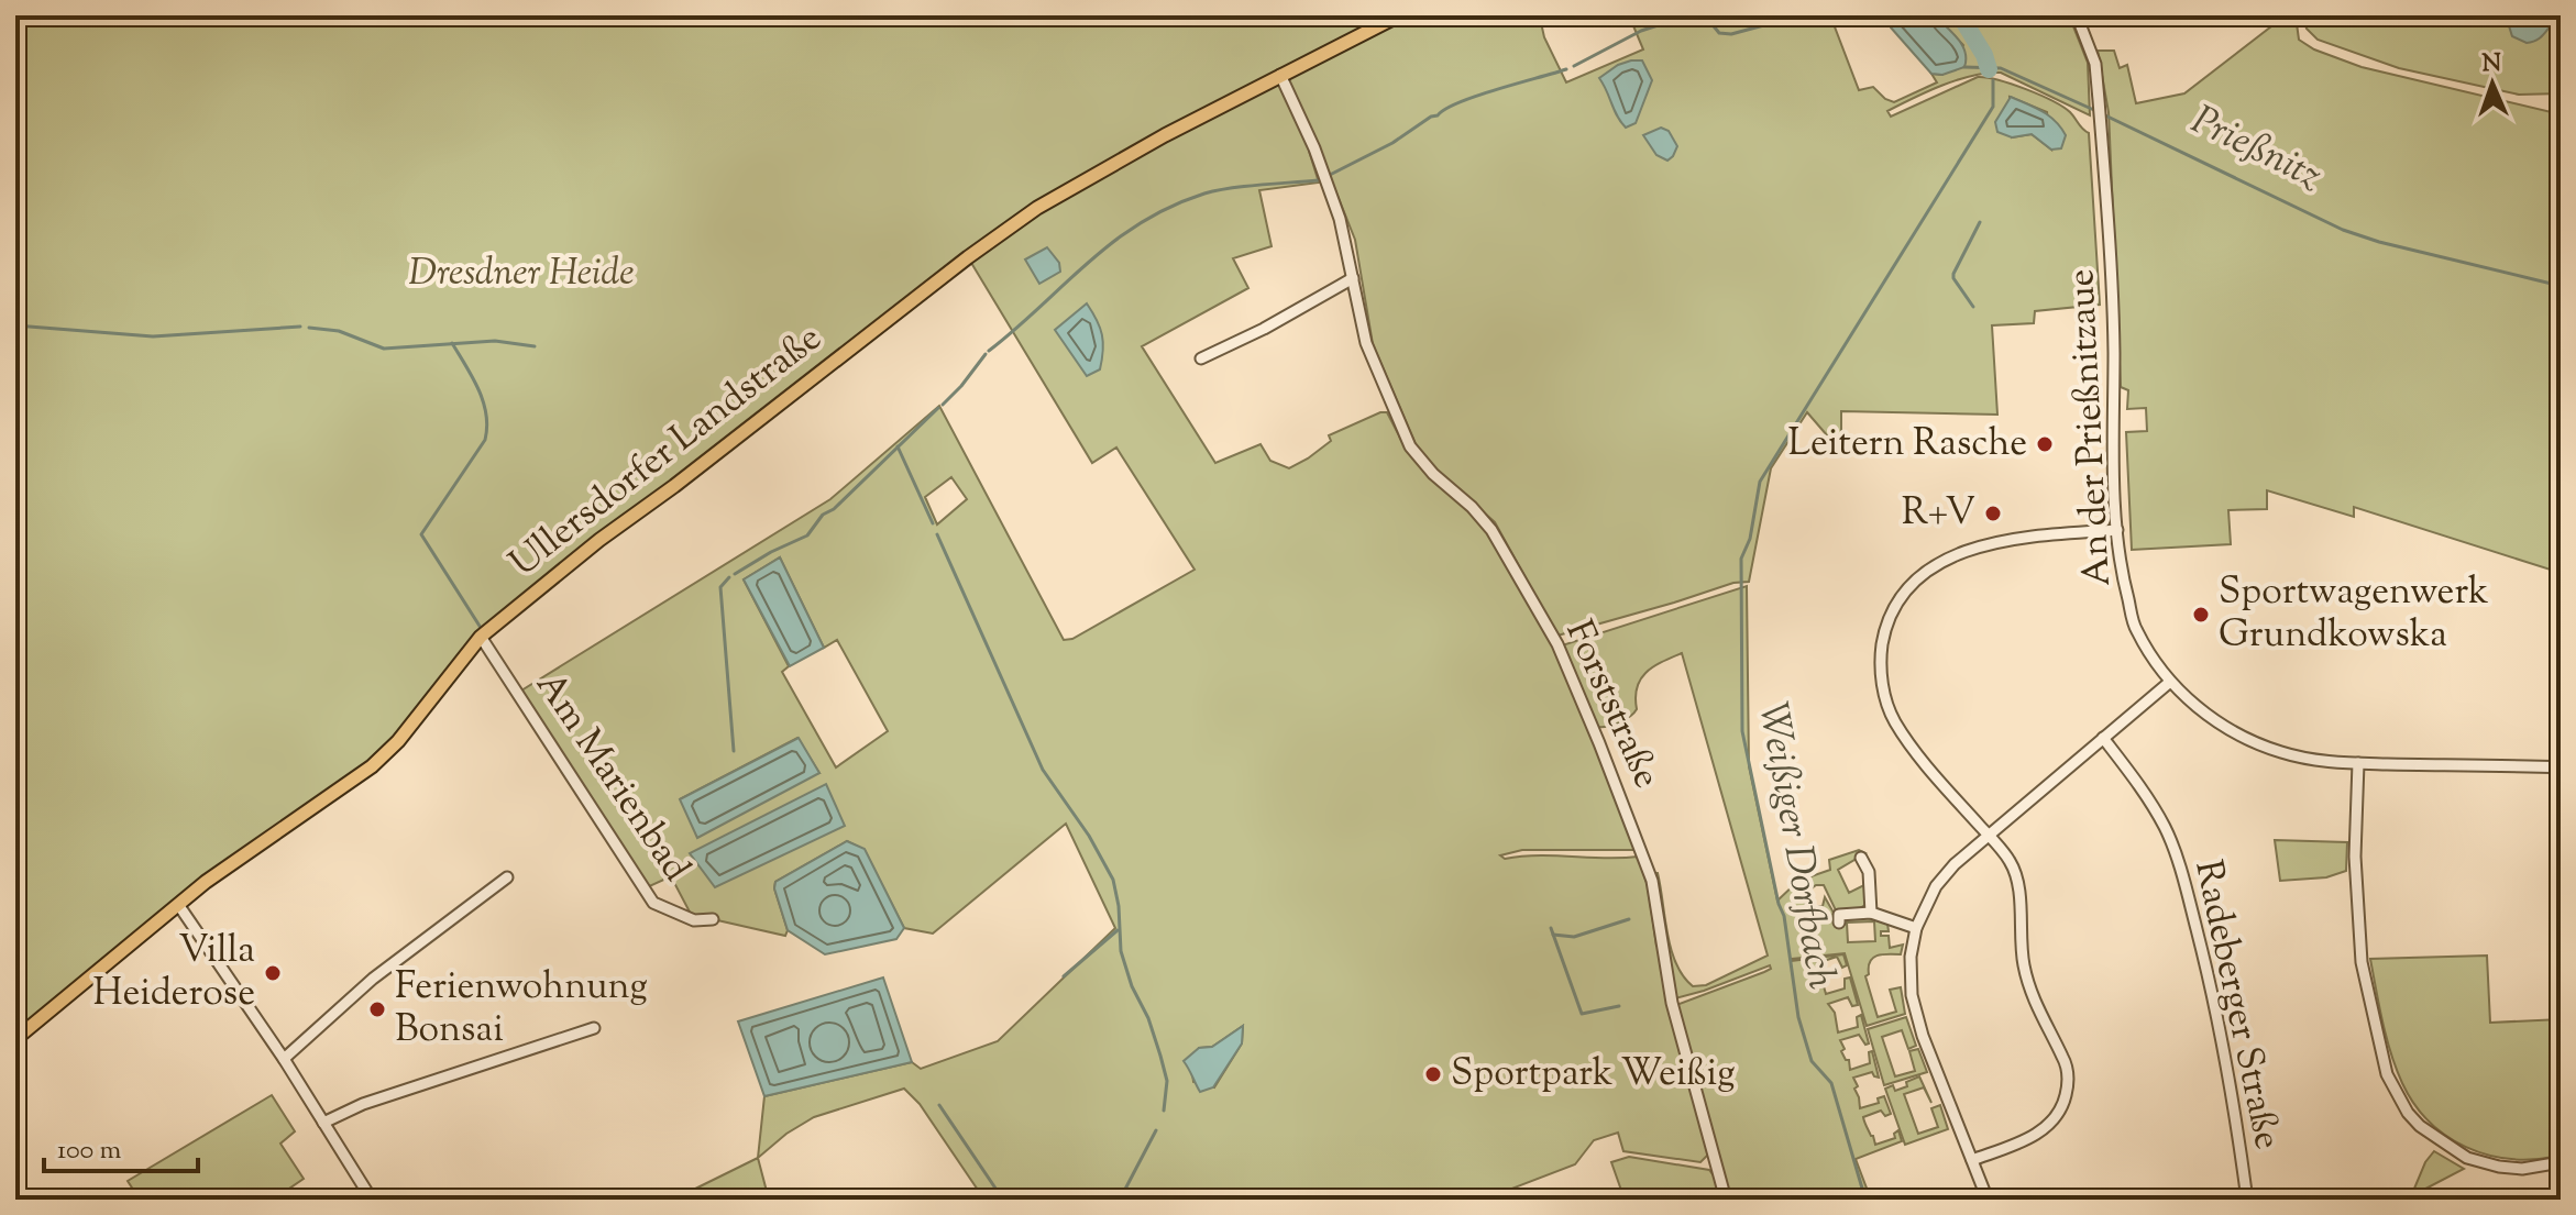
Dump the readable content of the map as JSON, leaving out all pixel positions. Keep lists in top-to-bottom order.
{
  "streets": {
    "main road": ["Ullersdorfer Landstraße"],
    "street": [
      "An der Prießnitzaue",
      "Forststraße",
      "Am Marienbad",
      "Radeberger Straße"
    ]
  },
  "crossings": [
    ["Ullersdorfer Landstraße", "Forststraße"],
    ["Ullersdorfer Landstraße", "Am Marienbad"]
  ],
  "water": ["Prießnitz", "Weißiger Dorfbach"],
  "parks": ["Dresdner Heide"],
  "places": [
    "Leitern Rasche",
    "R+V",
    "Sportwagenwerk Grundkowska",
    "Villa Heiderose",
    "Ferienwohnung Bonsai",
    "Sportpark Weißig"
  ],
  "scale_bar": "100 m",
  "north": "top"
}
